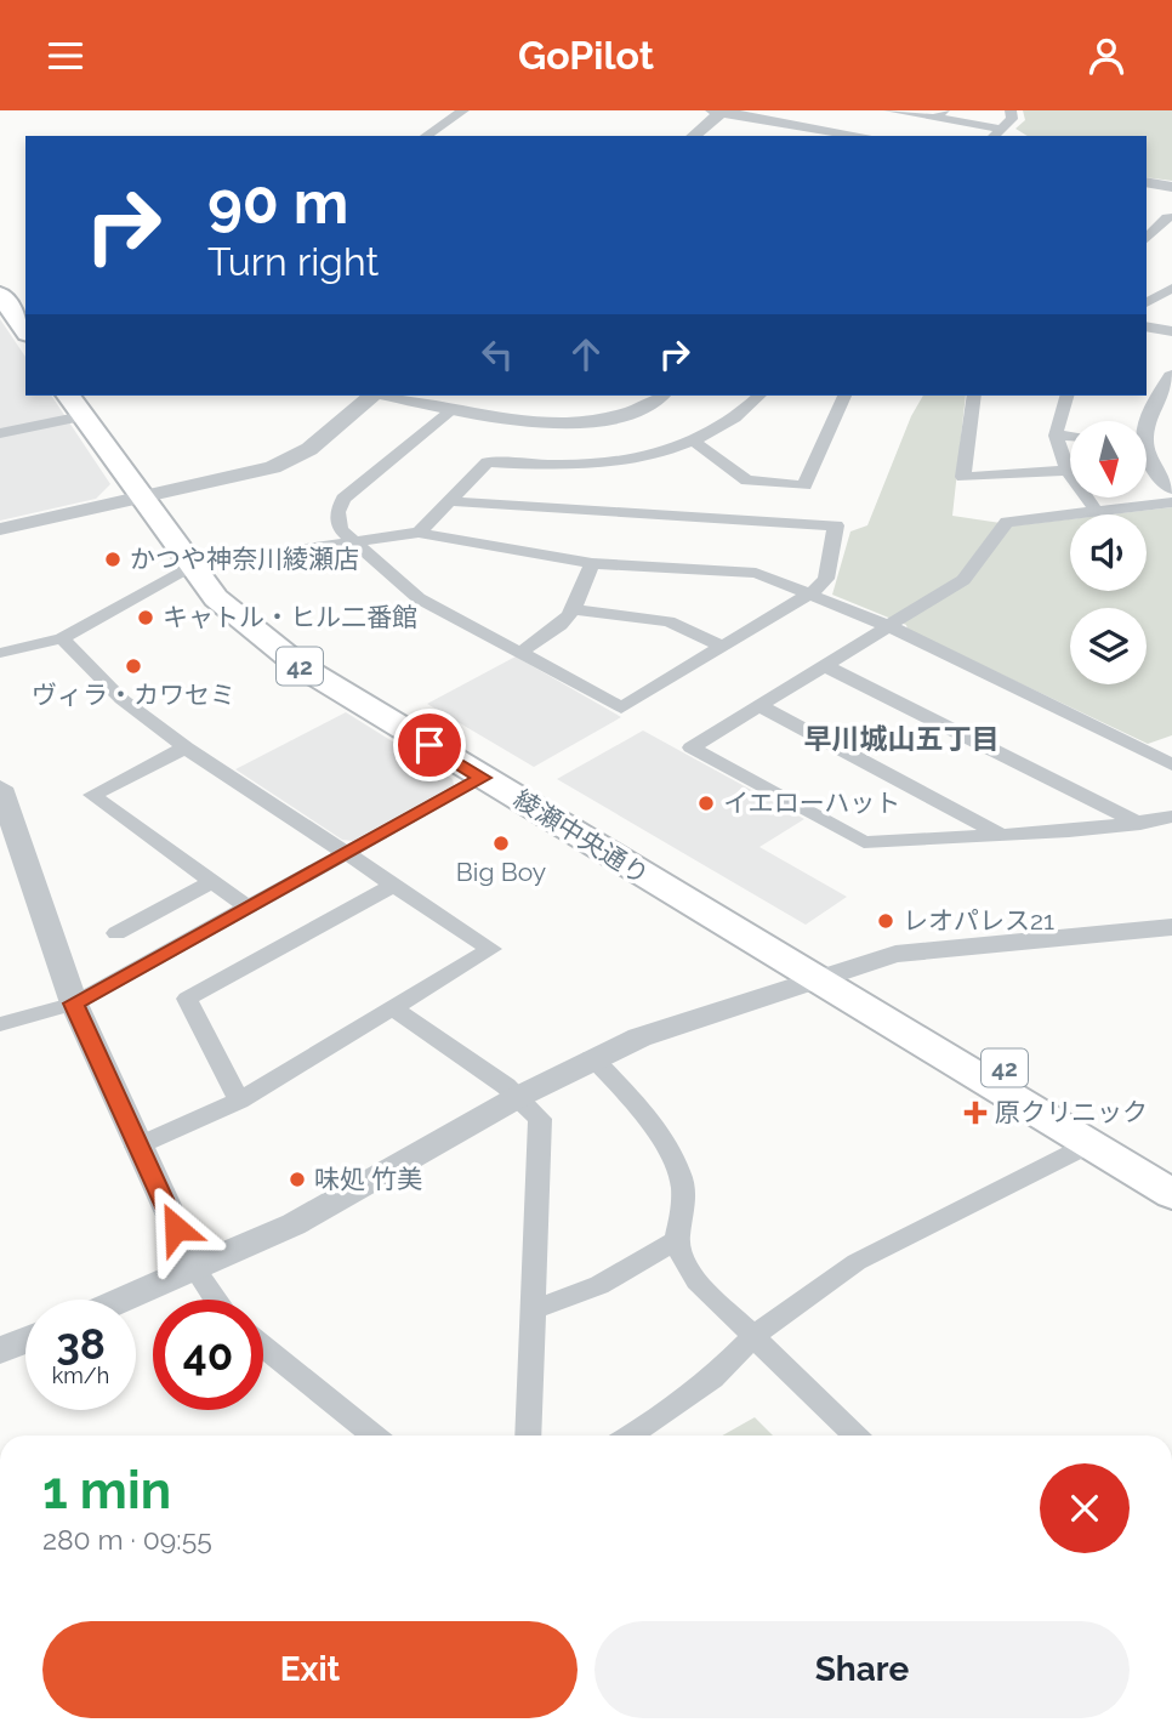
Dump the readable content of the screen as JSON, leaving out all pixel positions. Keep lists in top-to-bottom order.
{
  "streets": {
    "main road": ["42", "綾瀬中央通り"]
  },
  "districts": ["早川城山五丁目"],
  "places": {
    "other": [
      "かつや神奈川綾瀬店",
      "キャトル・ヒル二番館",
      "ヴィラ・カワセミ",
      "イエローハット",
      "Big Boy",
      "レオパレス21",
      "味処 竹美"
    ],
    "health": ["原クリニック"]
  },
  "north": "bottom",
  "page": {
    "header": "GoPilot",
    "turn": ["90 m", "Turn right"],
    "speed": "38 km/h",
    "limit": "40",
    "heading": ["1 min", "280 m · 09:55"],
    "buttons": ["Exit", "Share"]
  }
}
